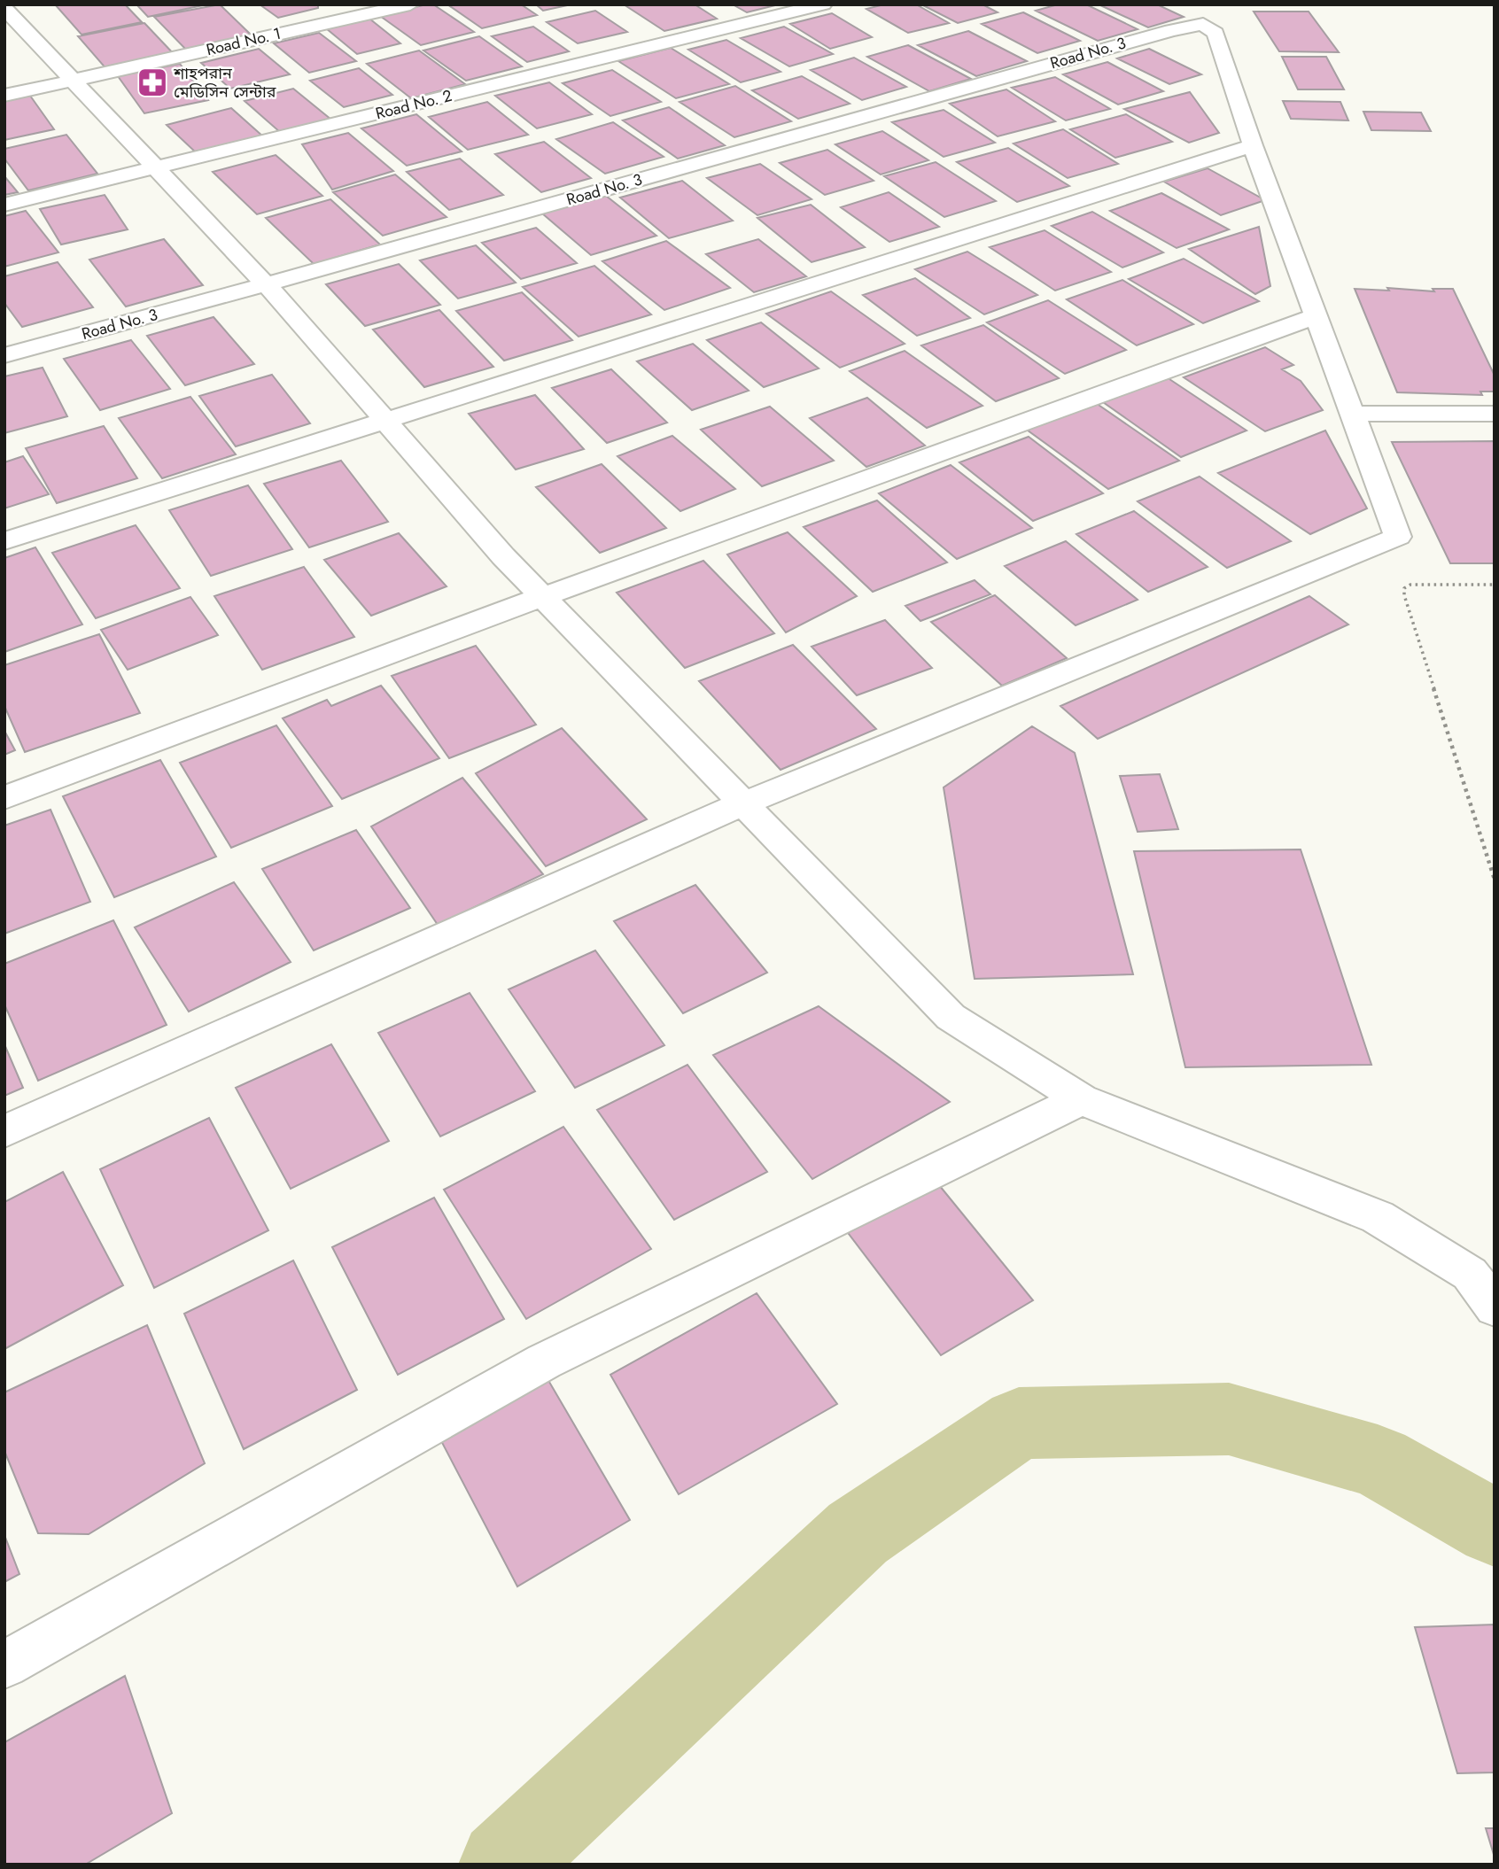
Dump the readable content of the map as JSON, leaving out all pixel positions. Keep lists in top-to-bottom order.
{
  "streets": {
    "street": ["Road No. 1", "Road No. 3", "Road No. 2"]
  },
  "places": {
    "pharmacy": ["শাহপরান মেডিসিন সেন্টার"]
  }
}
